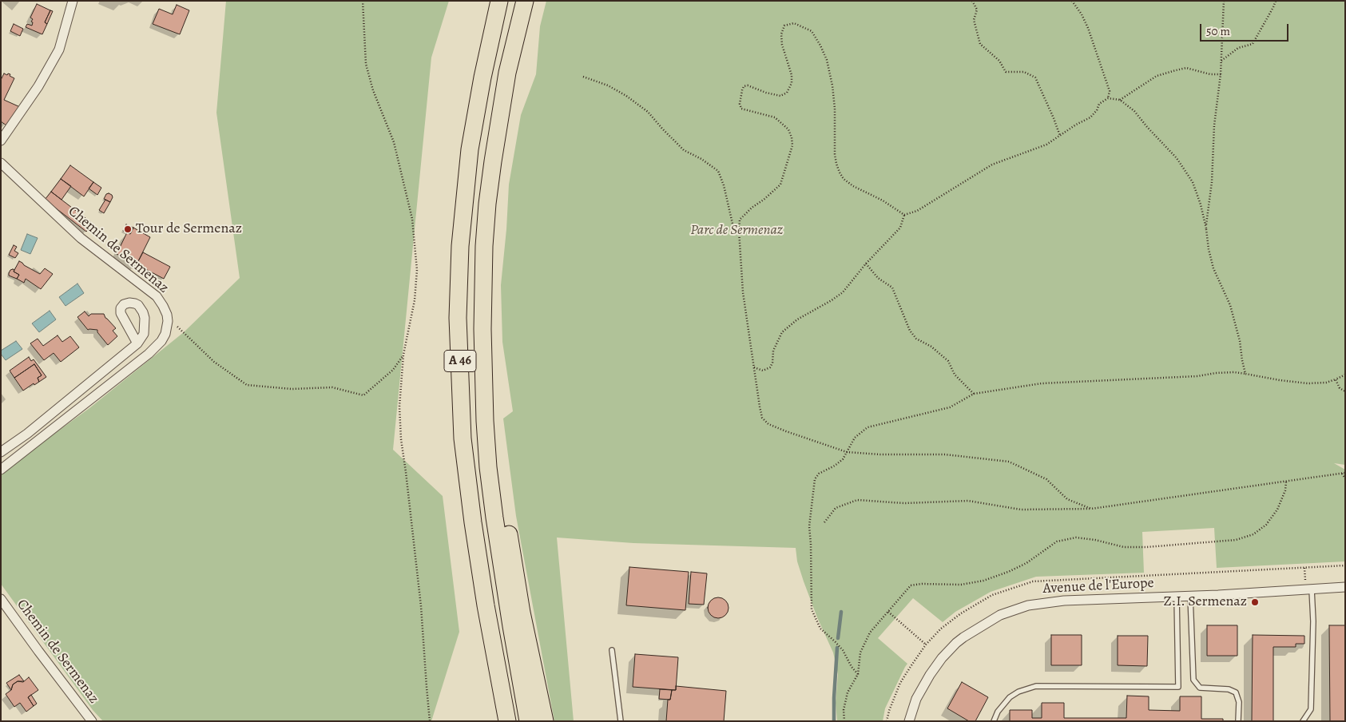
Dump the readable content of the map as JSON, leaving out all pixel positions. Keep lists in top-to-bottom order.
{
  "streets": {
    "highway": ["A 46"],
    "street": ["Chemin de Sermenaz", "Avenue de l'Europe"]
  },
  "parks": ["Parc de Sermenaz"],
  "places": ["Tour de Sermenaz", "Z.I. Sermenaz"],
  "scale_bar": "50 m"
}
